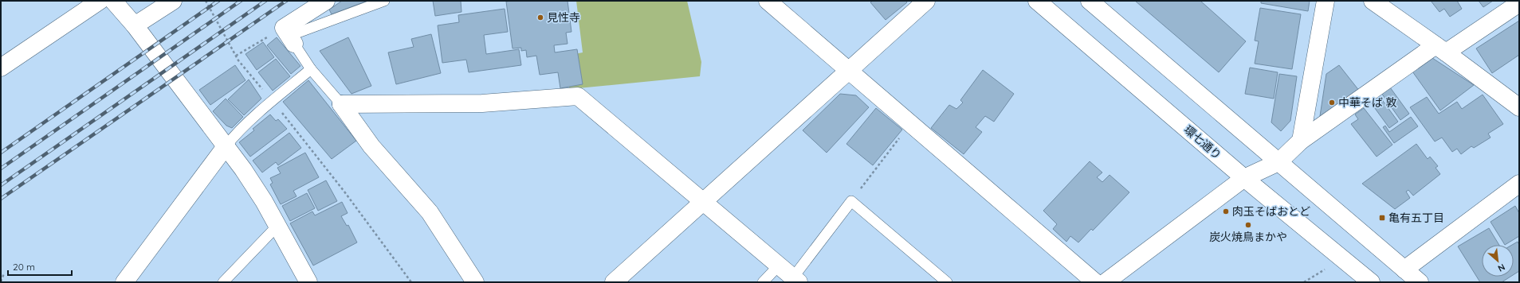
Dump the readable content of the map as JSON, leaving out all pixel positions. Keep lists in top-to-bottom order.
{
  "streets": {
    "street": ["環七通り"]
  },
  "places": {
    "other": [
      "見性寺",
      "中華そば 敦",
      "肉玉そばおとど",
      "炭火焼鳥まかや"
    ],
    "transit": ["亀有五丁目"]
  },
  "scale_bar": "20 m",
  "north": "bottom right"
}
